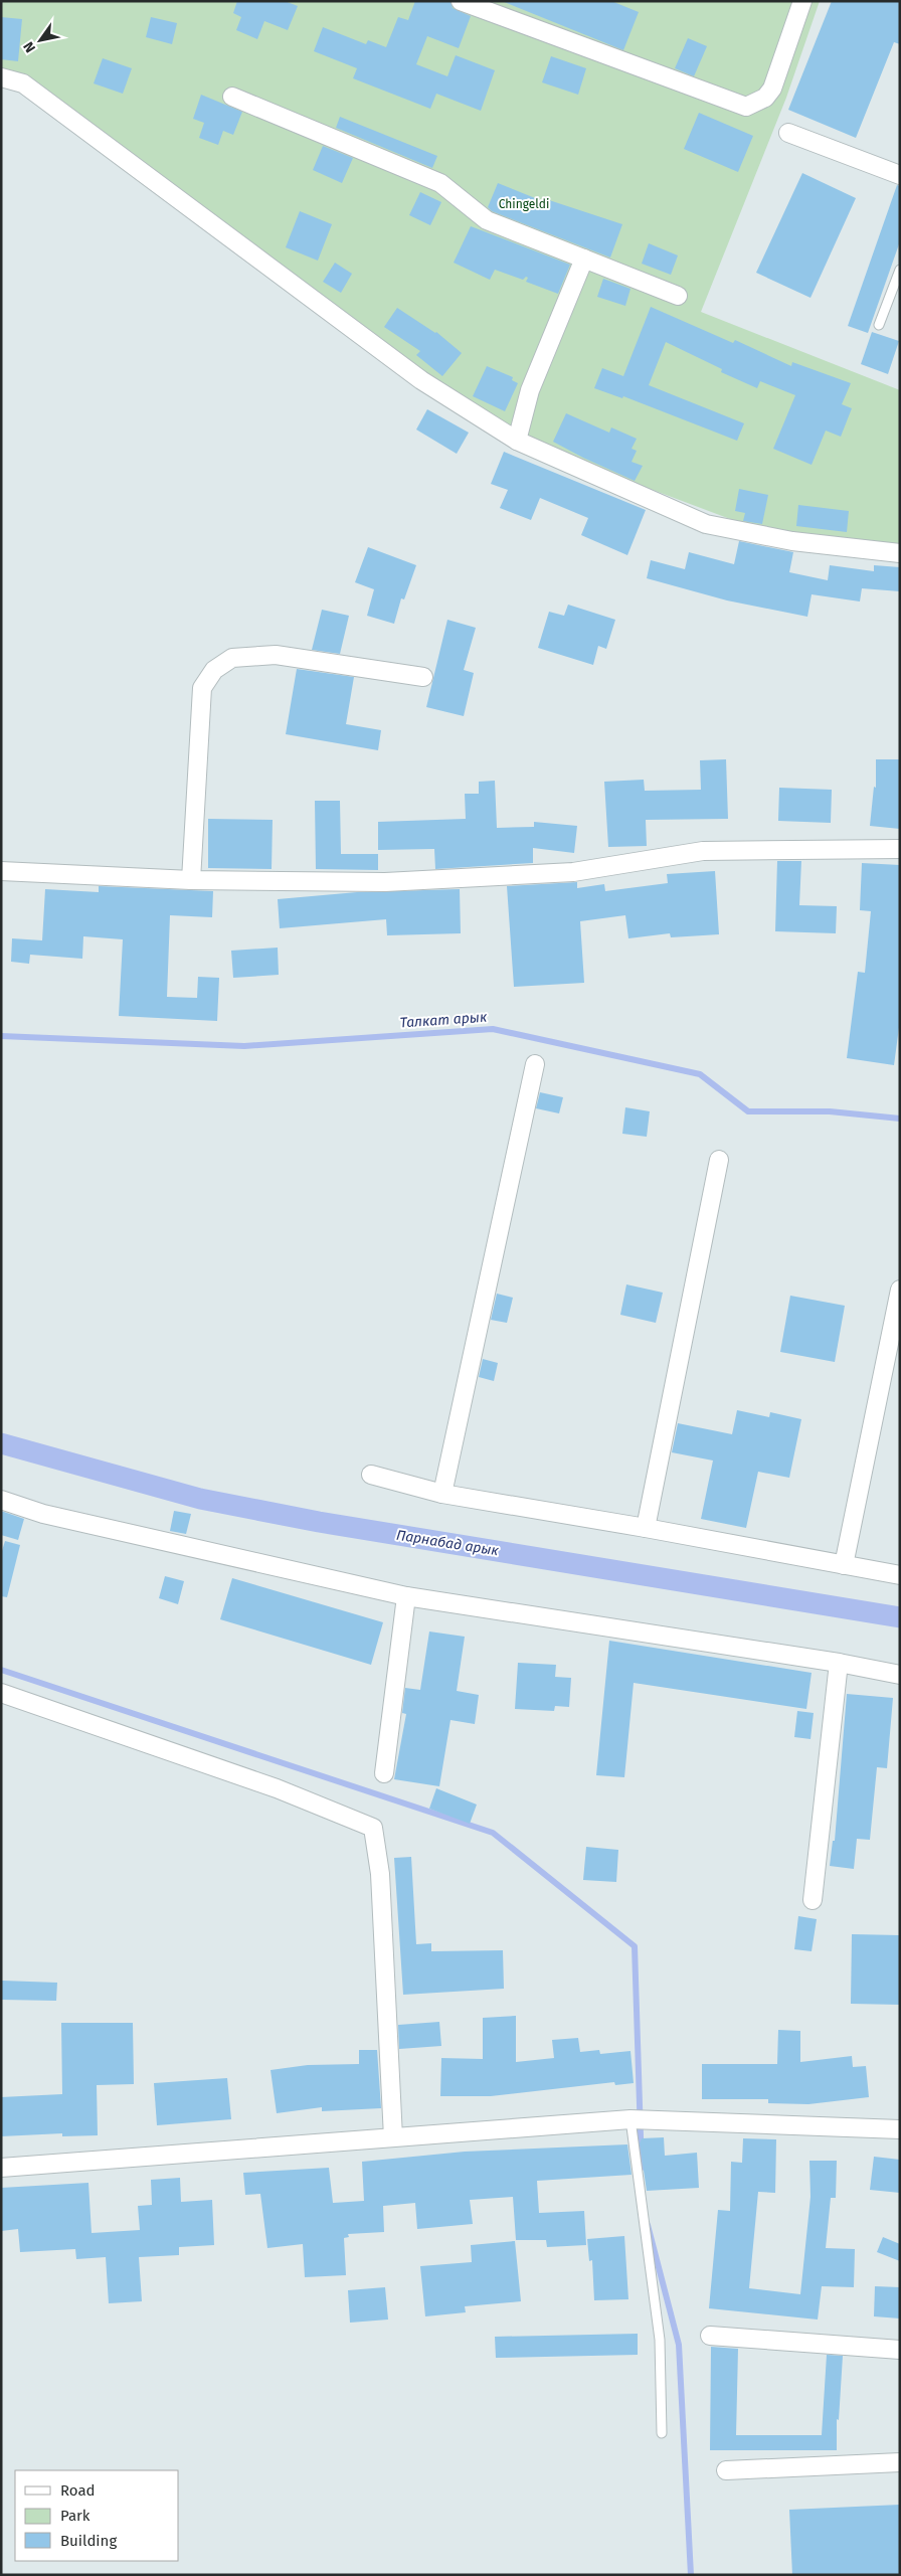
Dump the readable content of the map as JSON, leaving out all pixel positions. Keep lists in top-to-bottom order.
{
  "water": ["Талкат арык", "Парнабад арык"],
  "parks": ["Chingeldi"],
  "legend": ["Road", "Park", "Building"],
  "north": "bottom left"
}
